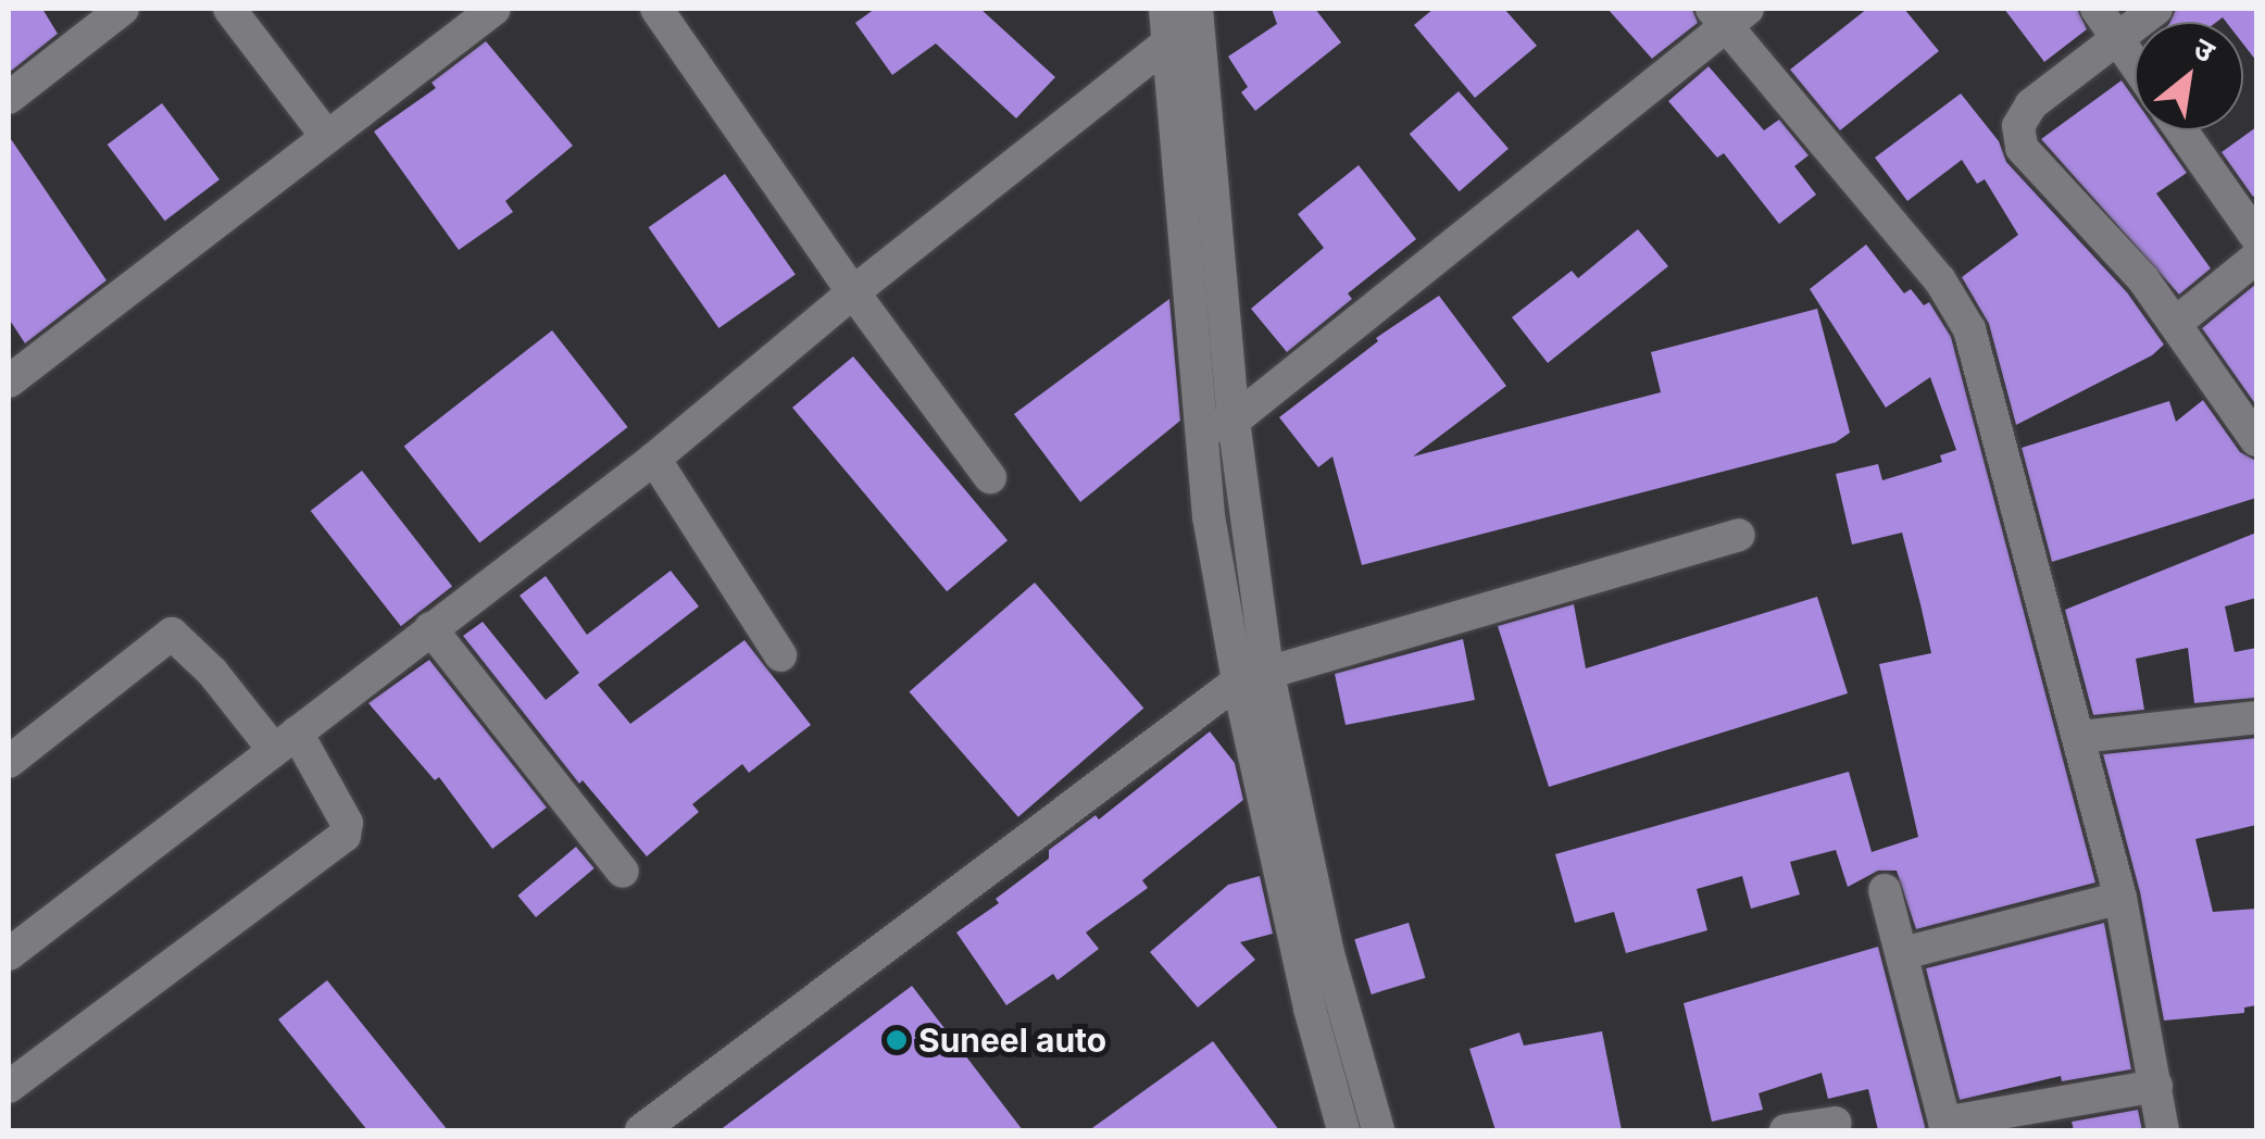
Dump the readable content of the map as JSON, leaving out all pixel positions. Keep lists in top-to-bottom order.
{
  "places": ["Suneel auto"],
  "north": "top right"
}
